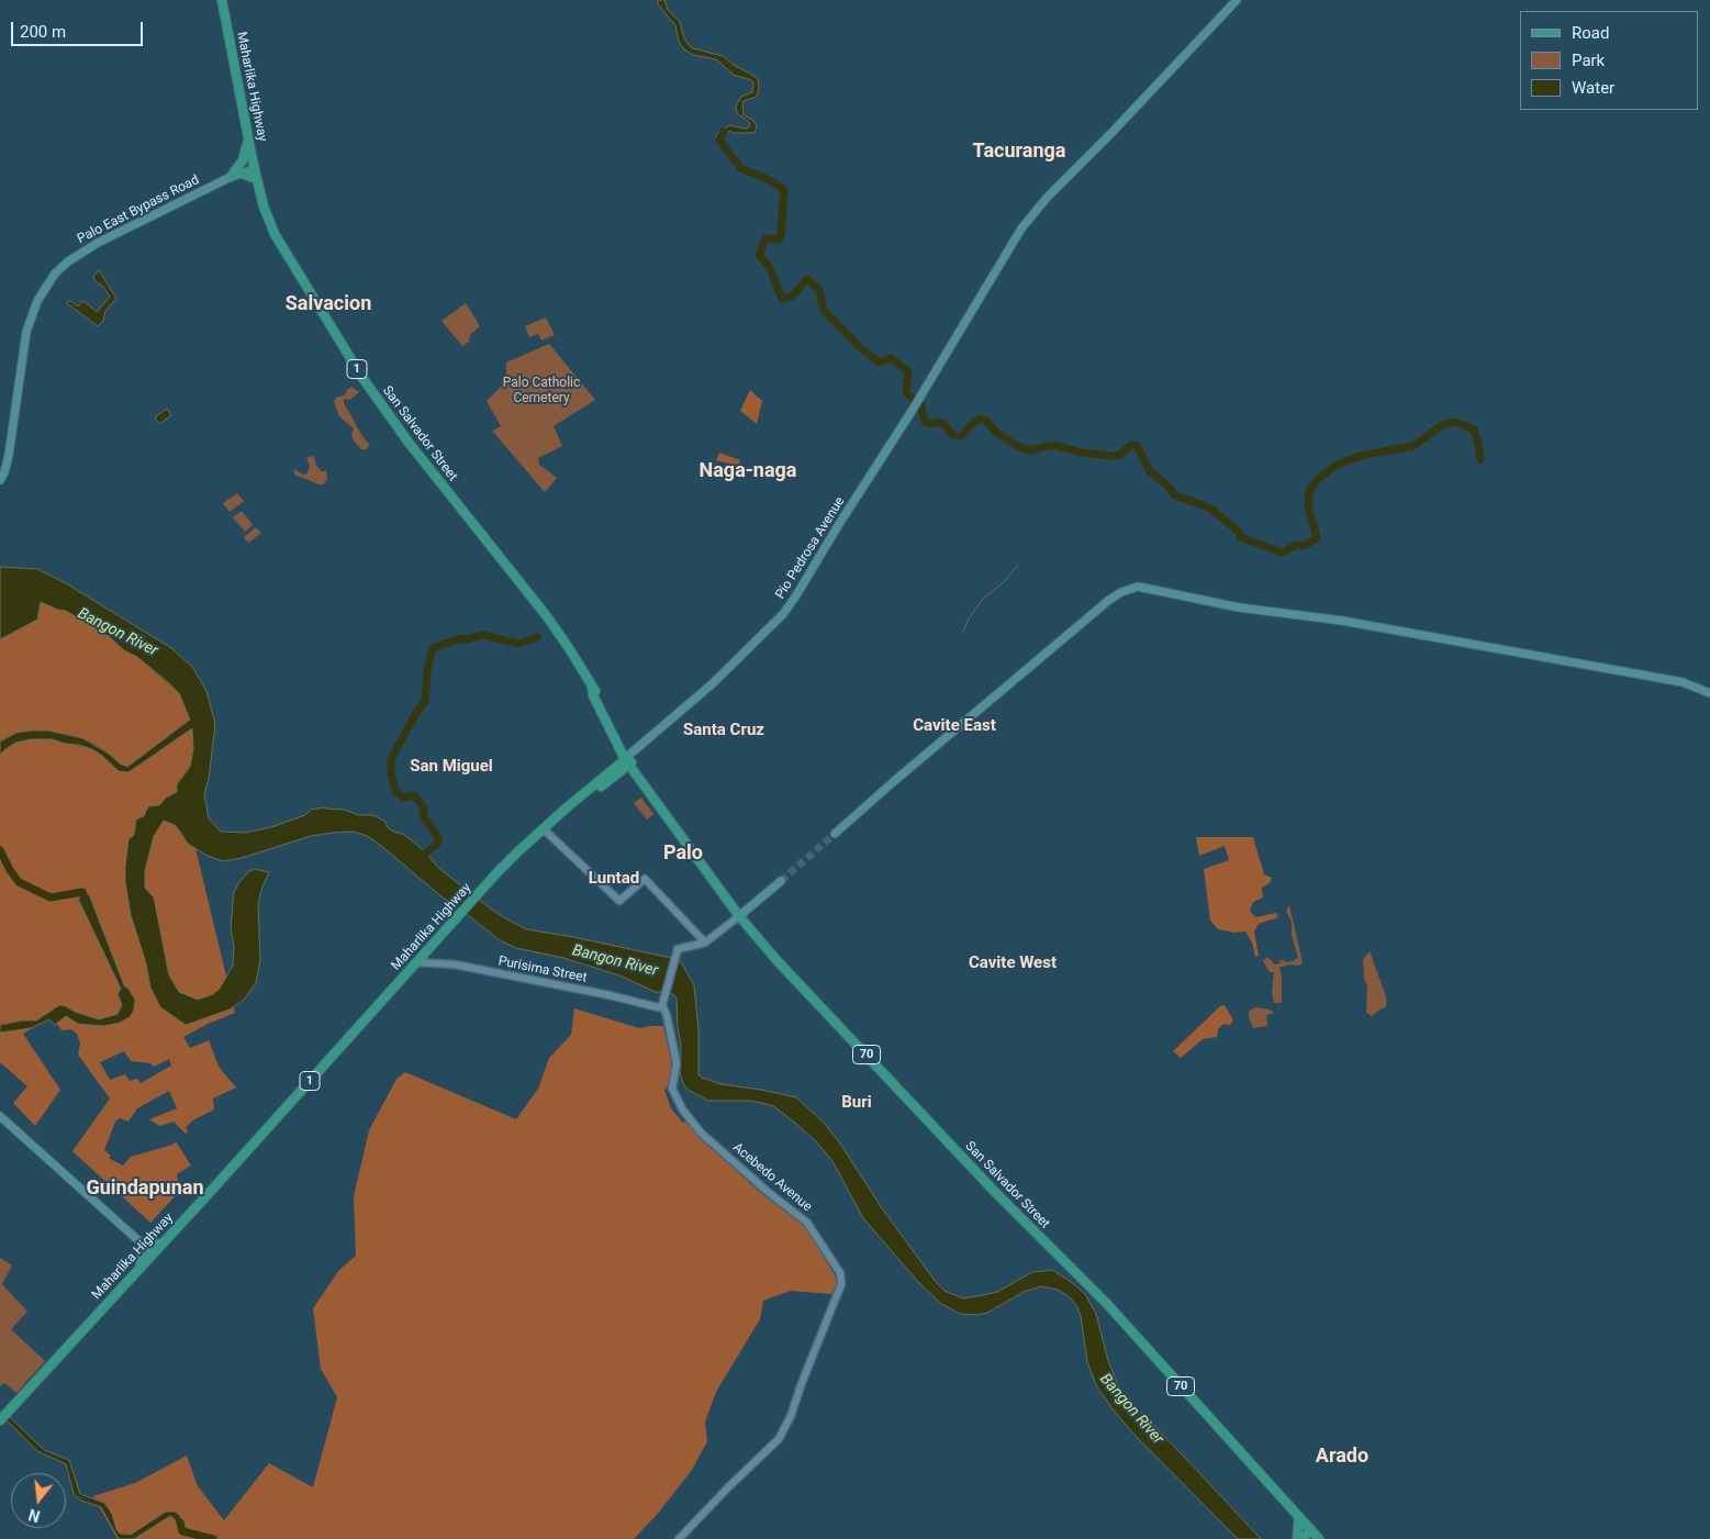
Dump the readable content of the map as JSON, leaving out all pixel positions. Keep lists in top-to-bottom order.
{
  "streets": {
    "highway": [
      "Maharlika Highway",
      "1",
      "San Salvador Street",
      "70"
    ],
    "main road": ["Palo East Bypass Road", "Pio Pedrosa Avenue"],
    "street": ["Purisima Street", "Acebedo Avenue"]
  },
  "crossings": [
    ["Maharlika Highway", "Palo East Bypass Road"],
    ["Maharlika Highway", "1"],
    ["Maharlika Highway", "San Salvador Street"],
    ["Maharlika Highway", "Purisima Street"],
    ["1", "San Salvador Street"],
    ["1", "Pio Pedrosa Avenue"],
    ["San Salvador Street", "Pio Pedrosa Avenue"],
    ["Purisima Street", "Acebedo Avenue"]
  ],
  "districts": [
    "Tacuranga",
    "Salvacion",
    "Naga-naga",
    "Cavite East",
    "Santa Cruz",
    "San Miguel",
    "Palo",
    "Luntad",
    "Cavite West",
    "Buri",
    "Guindapunan",
    "Arado"
  ],
  "water": ["Bangon River"],
  "parks": ["Palo Catholic Cemetery"],
  "legend": ["Road", "Park", "Water"],
  "scale_bar": "200 m",
  "north": "bottom"
}
